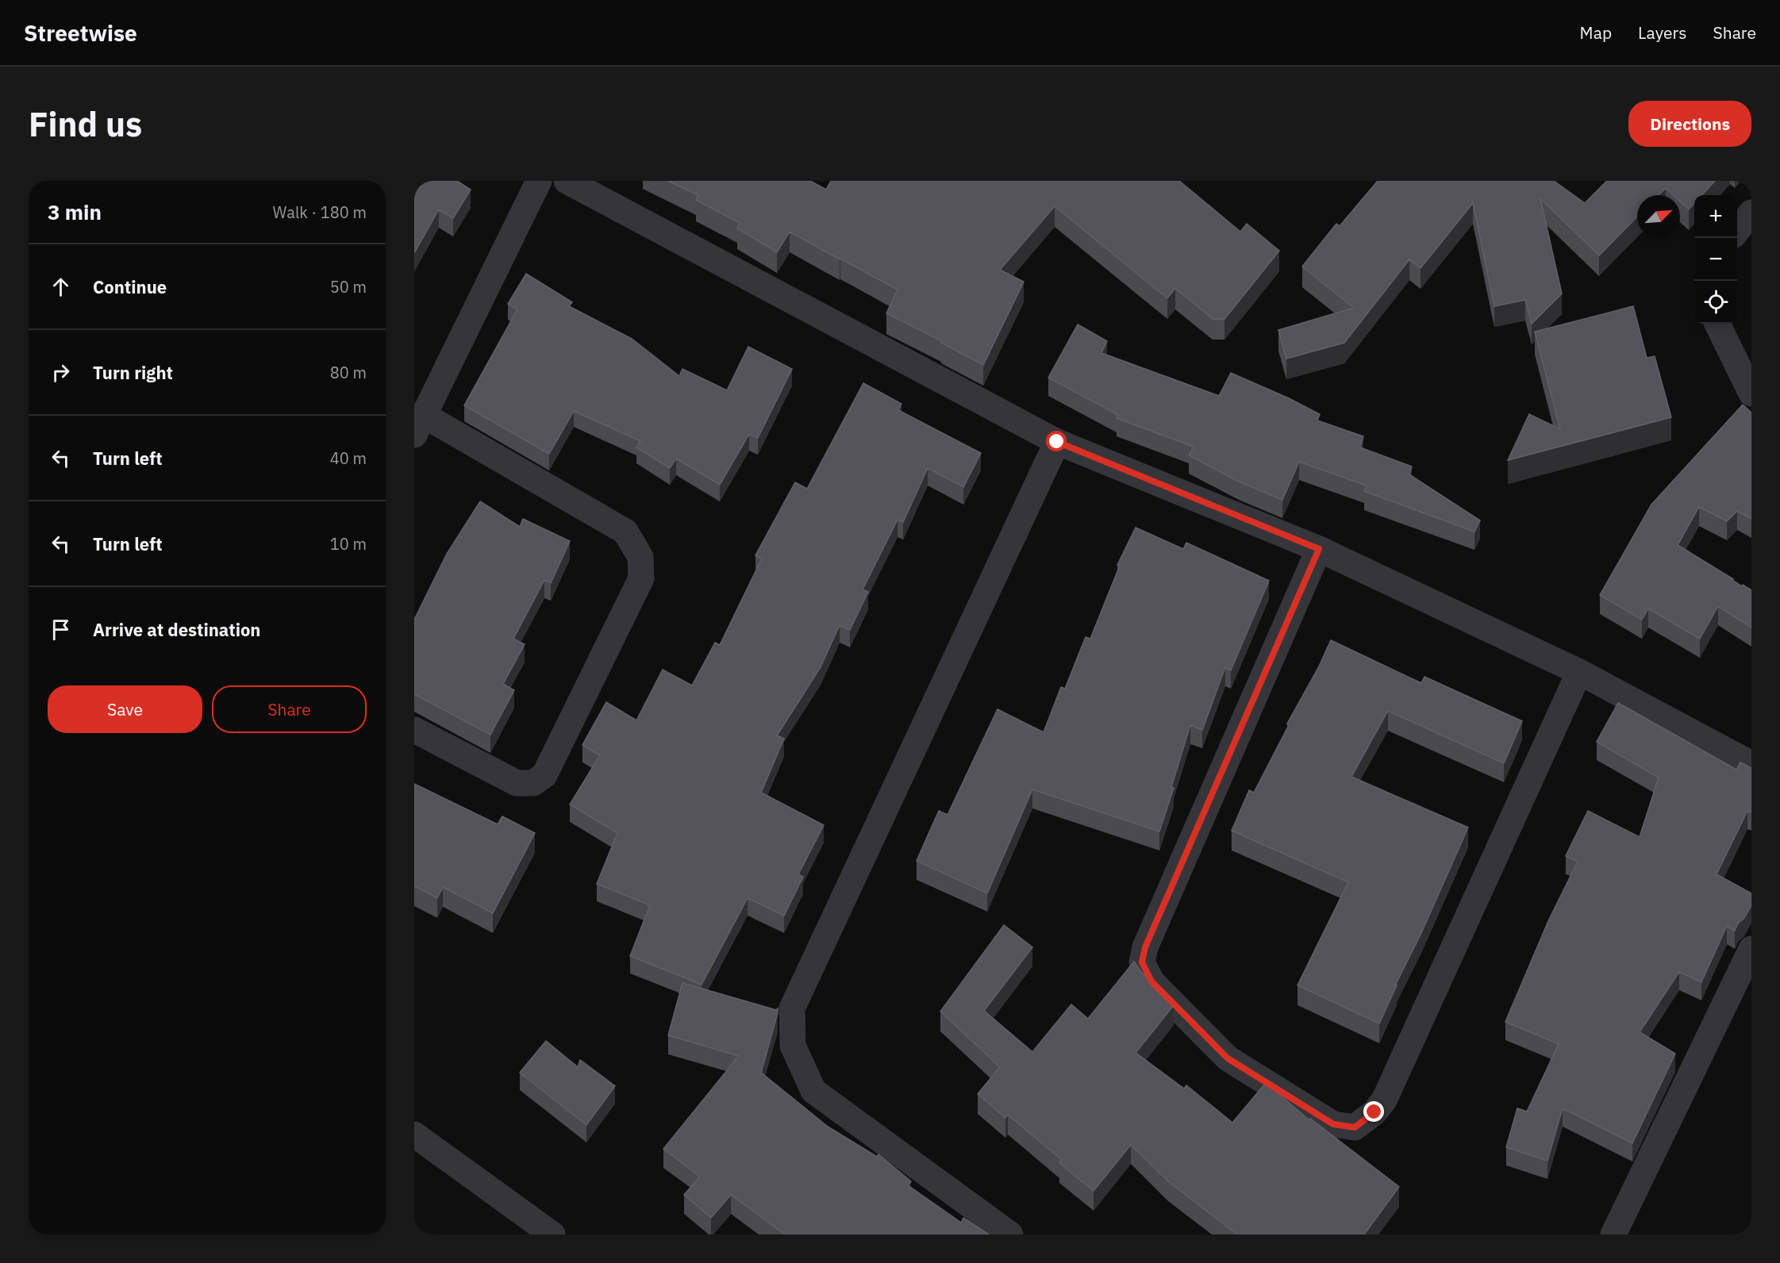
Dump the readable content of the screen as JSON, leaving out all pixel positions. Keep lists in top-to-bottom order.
{
  "north": "top right",
  "page": {
    "header": "Streetwise",
    "nav": ["Map", "Layers", "Share"],
    "buttons": [
      "Directions",
      ["Save", "Share"]
    ],
    "title": "Find us",
    "heading": ["3 min", "Walk · 180 m"],
    "map_buttons": ["+", "−"],
    "list": [
      ["Continue", "50 m"],
      ["Turn right", "80 m"],
      ["Turn left", "40 m"],
      ["Turn left", "10 m"],
      "Arrive at destination"
    ]
  }
}
